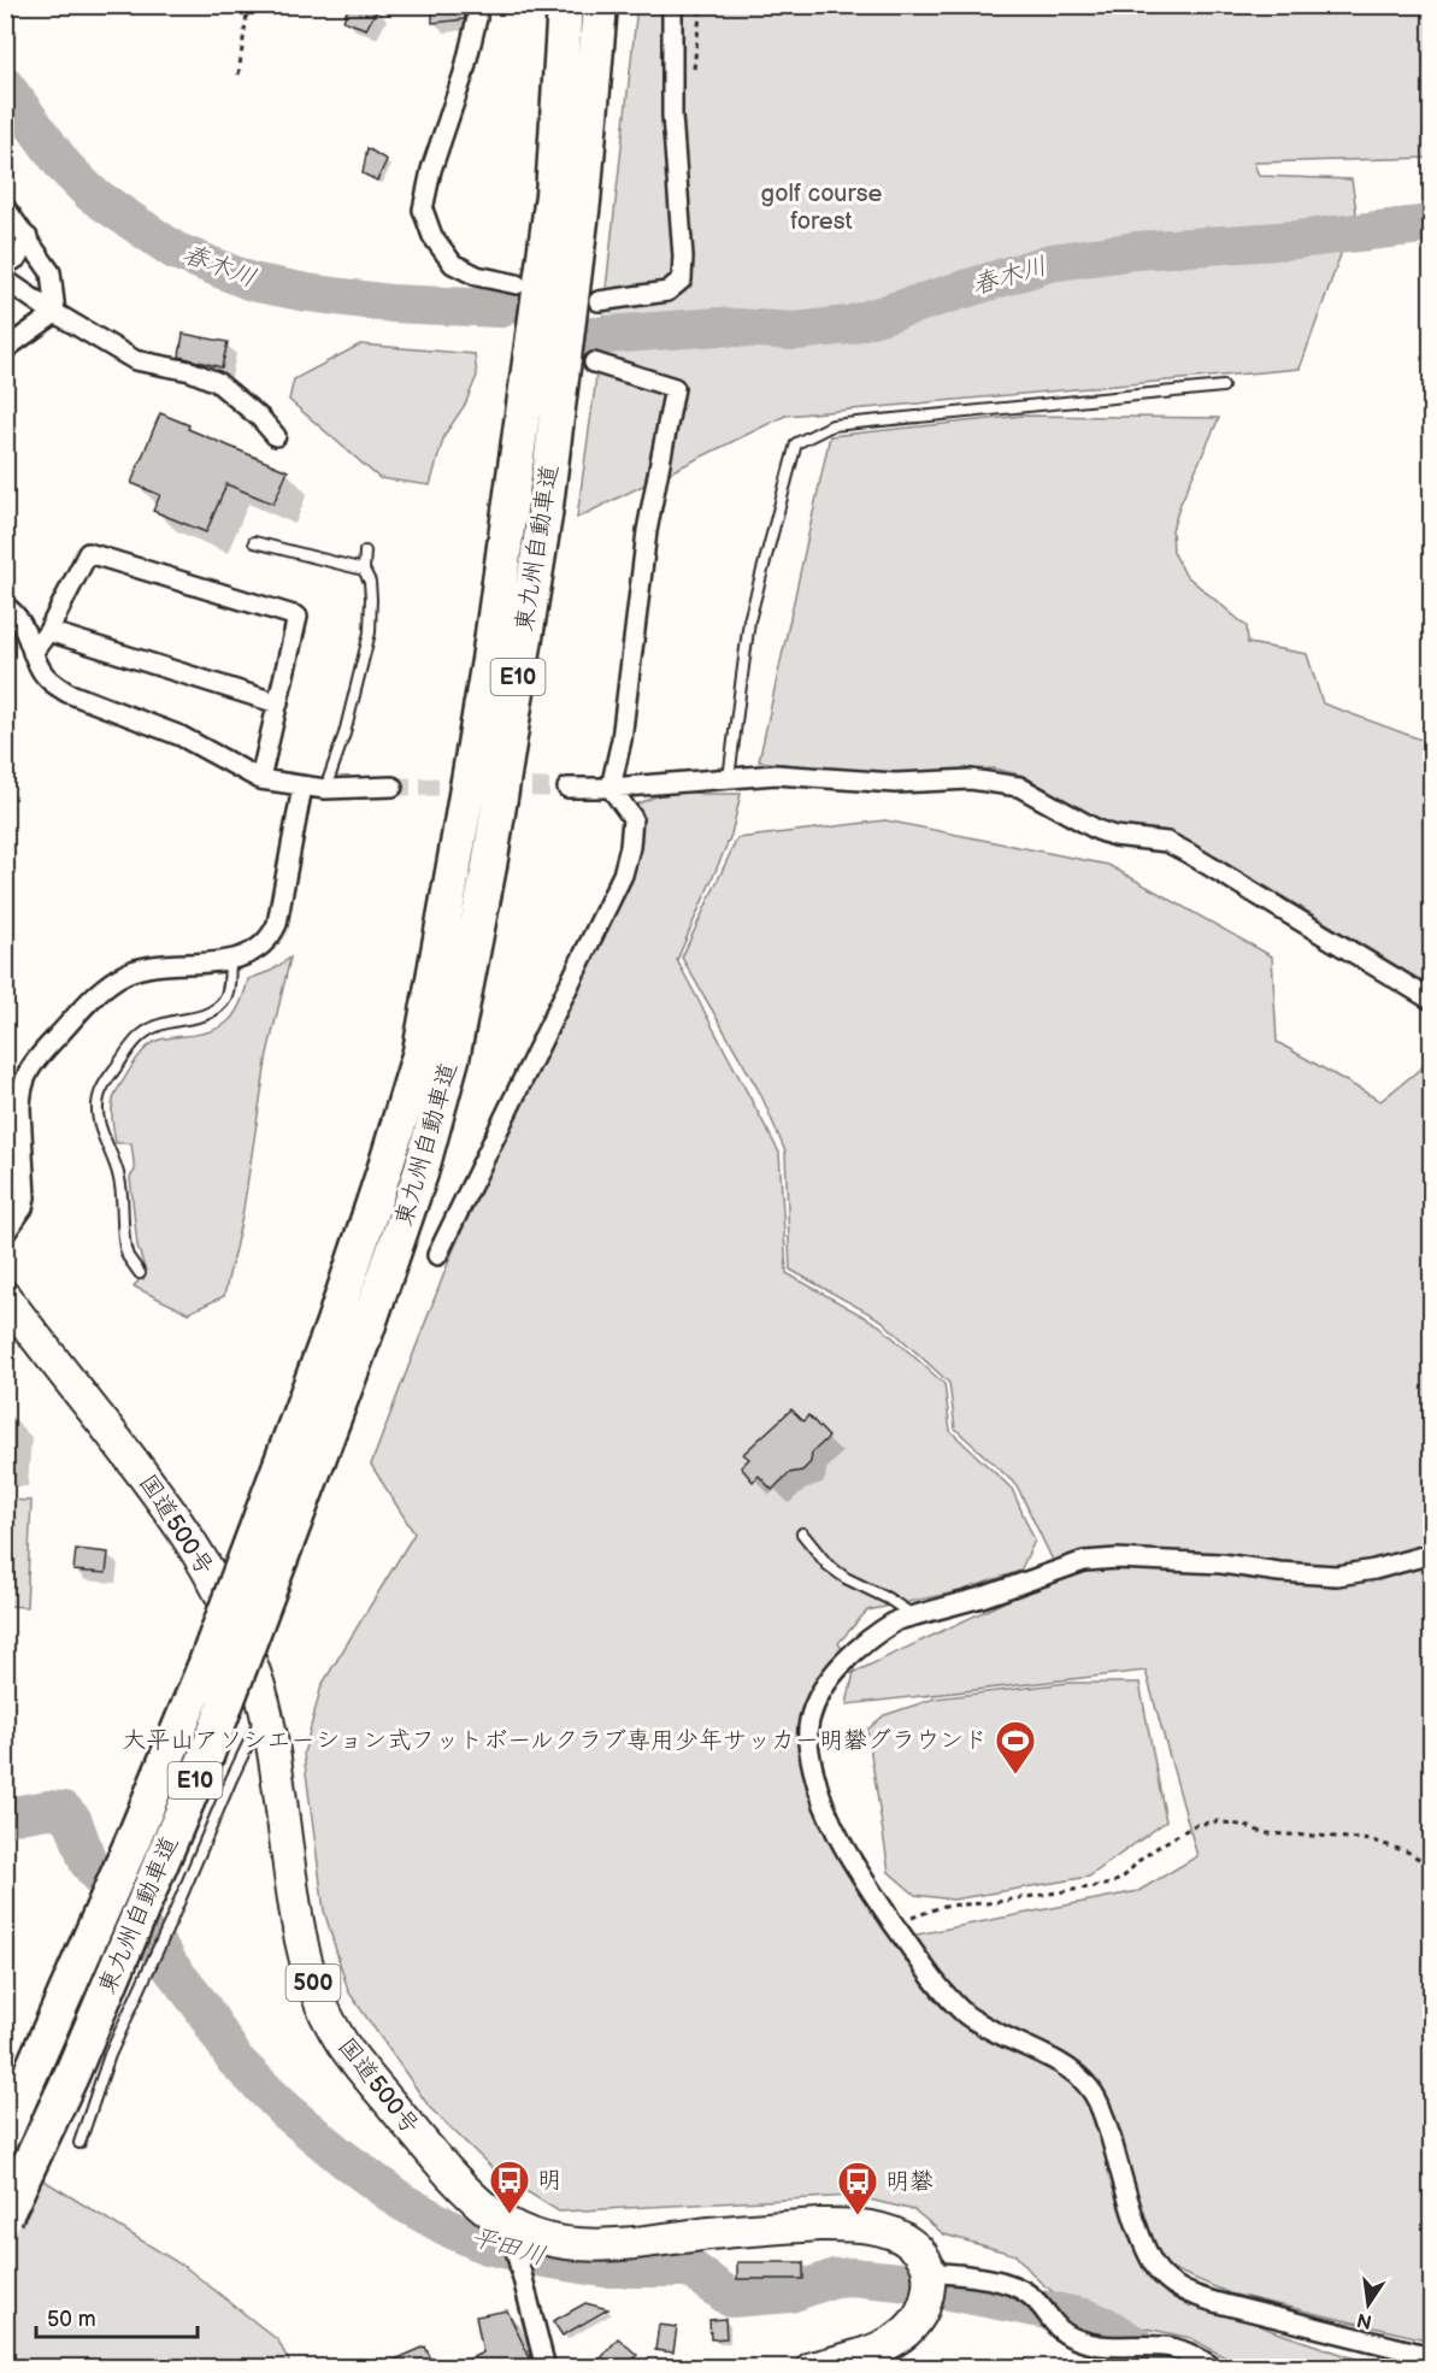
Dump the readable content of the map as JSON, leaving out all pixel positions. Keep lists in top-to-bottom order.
{
  "streets": {
    "highway": [
      "東九州自動車道",
      "E10",
      "国道500号",
      "500"
    ]
  },
  "water": ["春木川", "平田川"],
  "parks": ["golf course forest"],
  "places": {
    "sports": ["大平山アソシエーション式フットボールクラブ専用少年サッカー明礬グラウンド"],
    "bus stop": ["明", "明礬"]
  },
  "scale_bar": "50 m",
  "north": "bottom"
}
